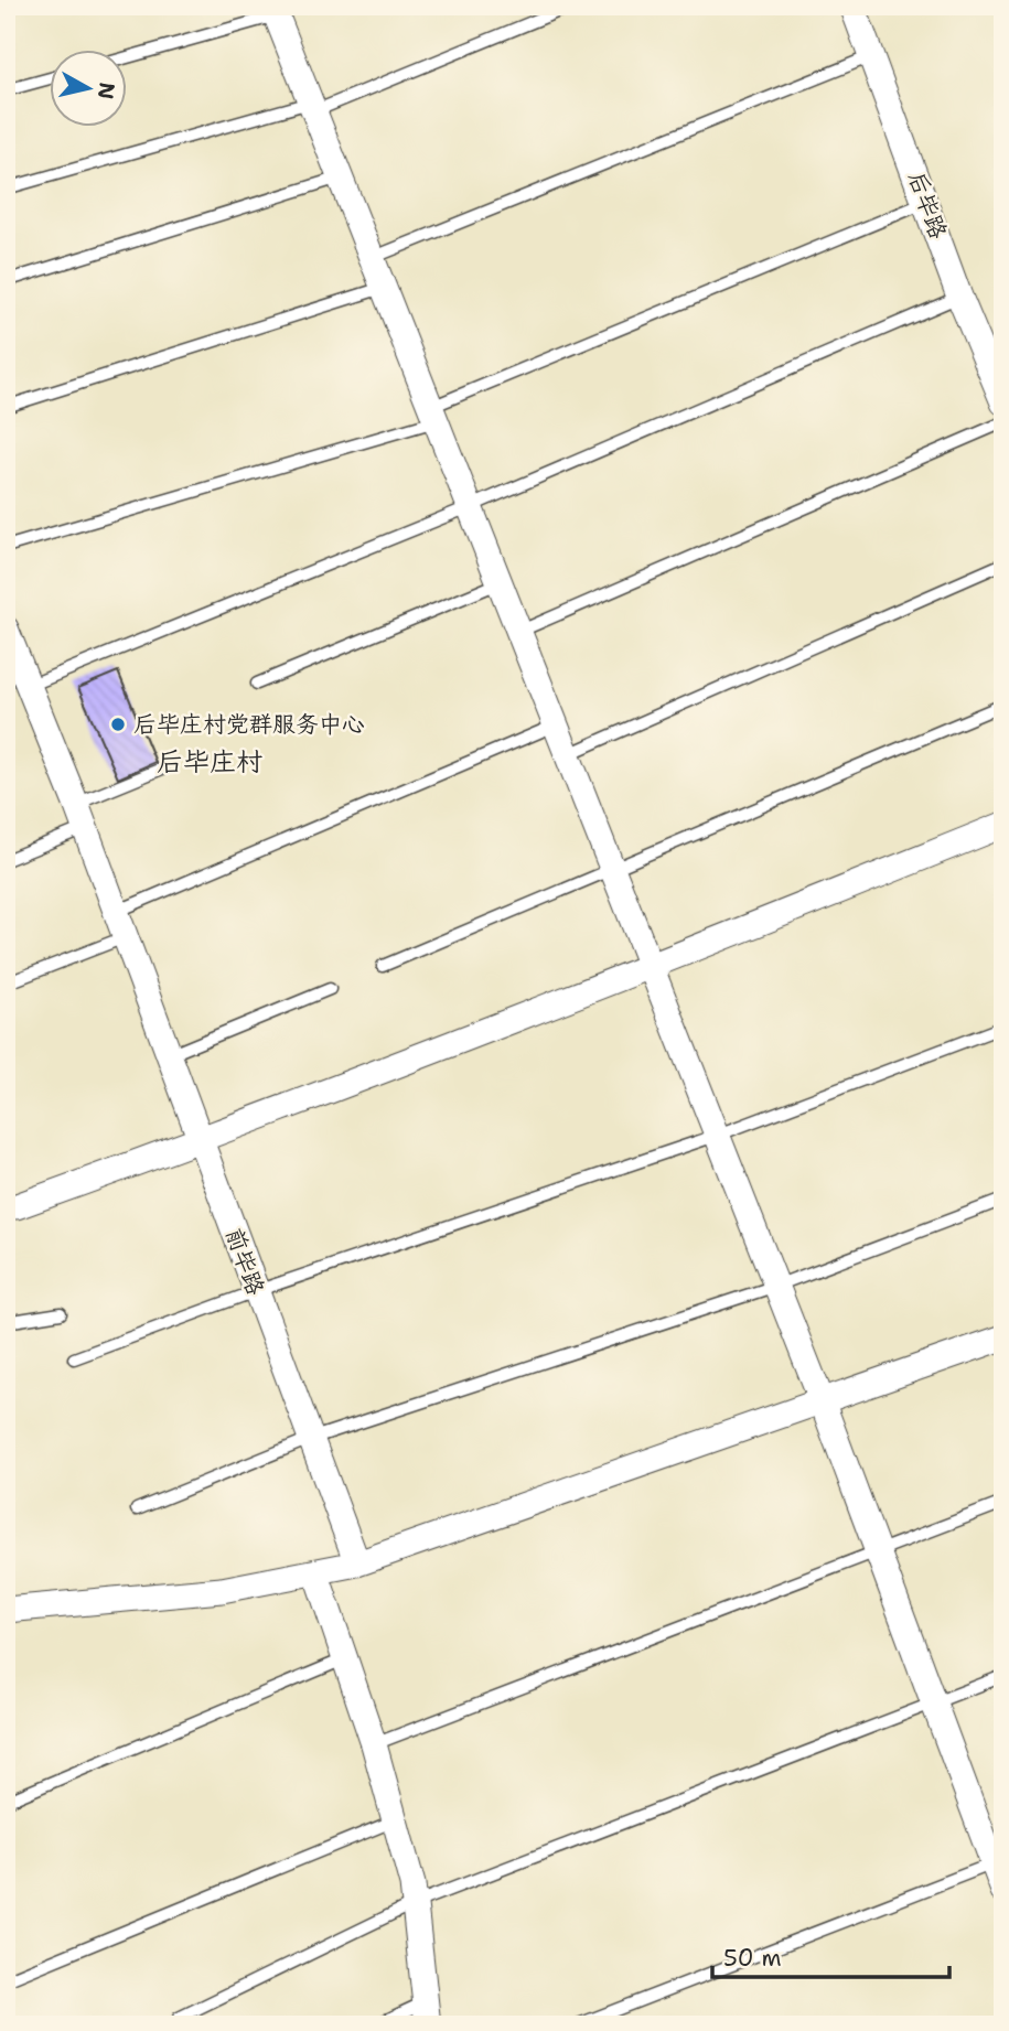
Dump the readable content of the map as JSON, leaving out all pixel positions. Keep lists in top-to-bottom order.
{
  "streets": {
    "street": ["后毕路", "前毕路"]
  },
  "districts": ["后毕庄村"],
  "places": ["后毕庄村党群服务中心"],
  "scale_bar": "50 m",
  "north": "right"
}
